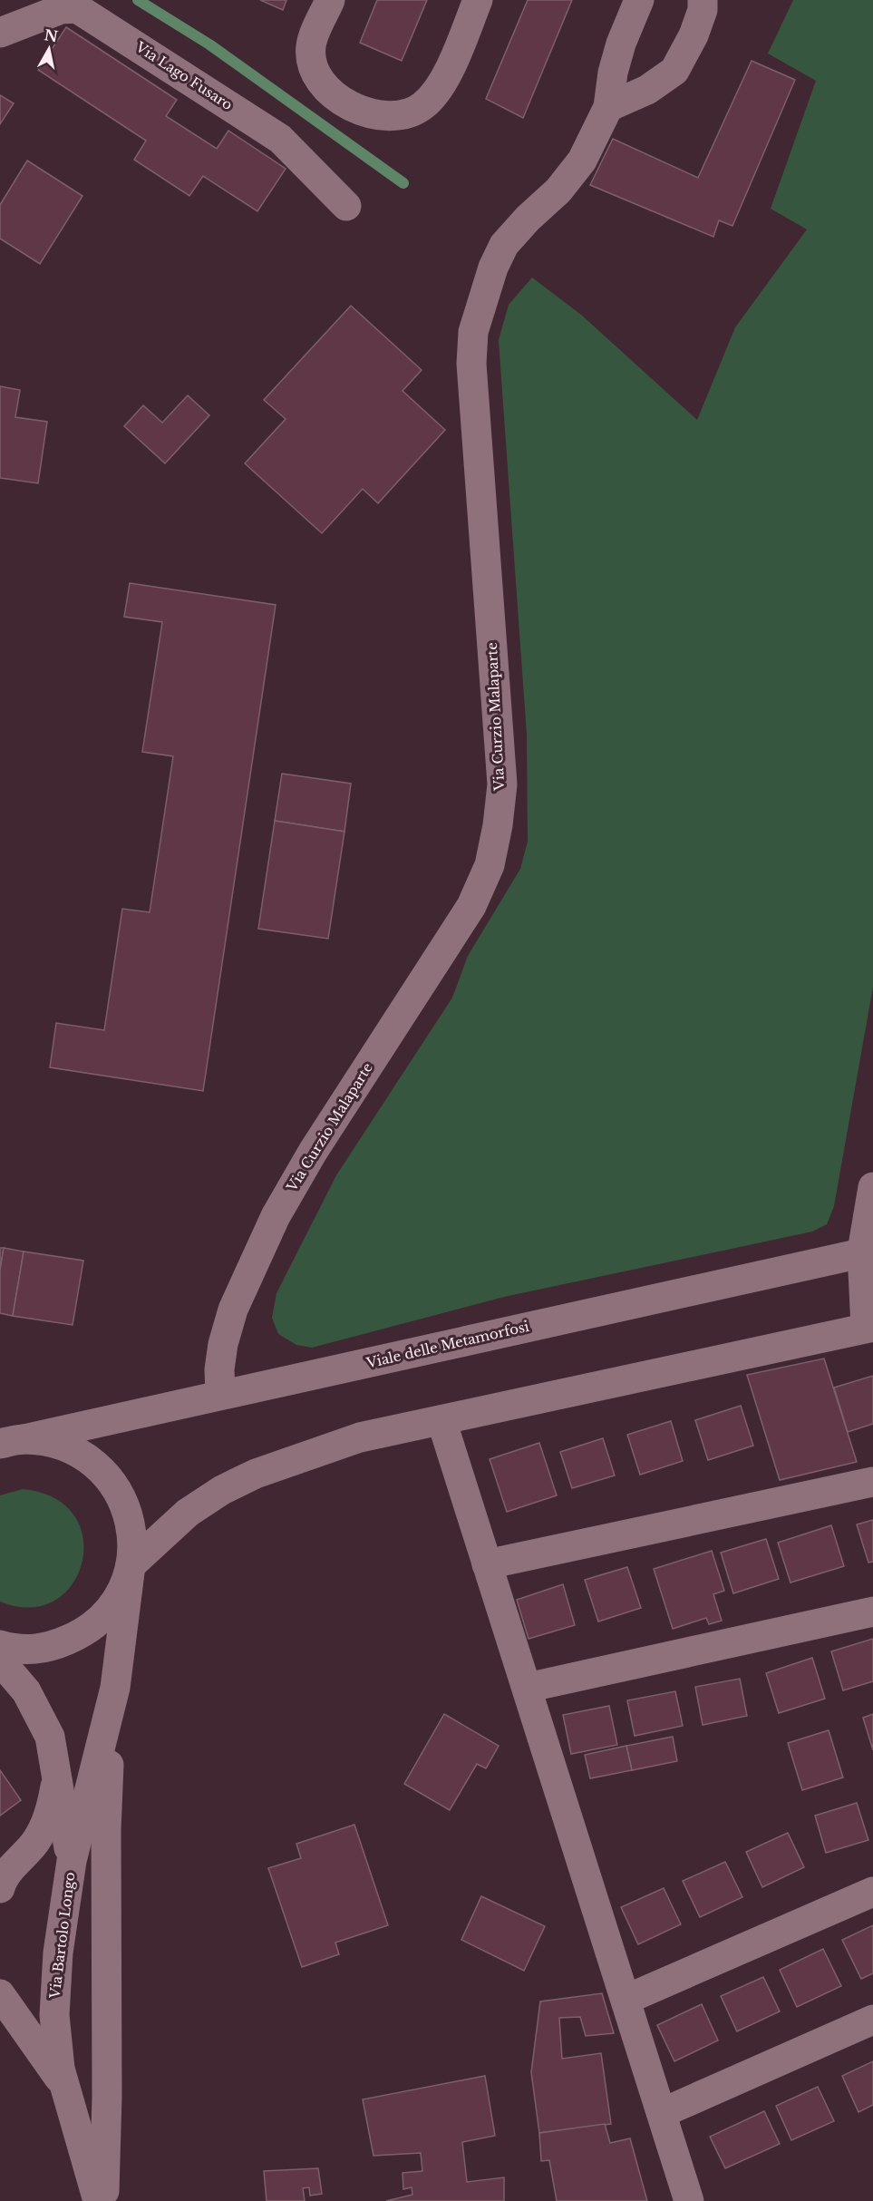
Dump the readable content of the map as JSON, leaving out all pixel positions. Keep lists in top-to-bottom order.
{
  "streets": {
    "street": [
      "Via Lago Fusaro",
      "Via Curzio Malaparte",
      "Viale delle Metamorfosi",
      "Via Bartolo Longo"
    ]
  },
  "crossings": [
    ["Via Curzio Malaparte", "Viale delle Metamorfosi"]
  ],
  "north": "top"
}
